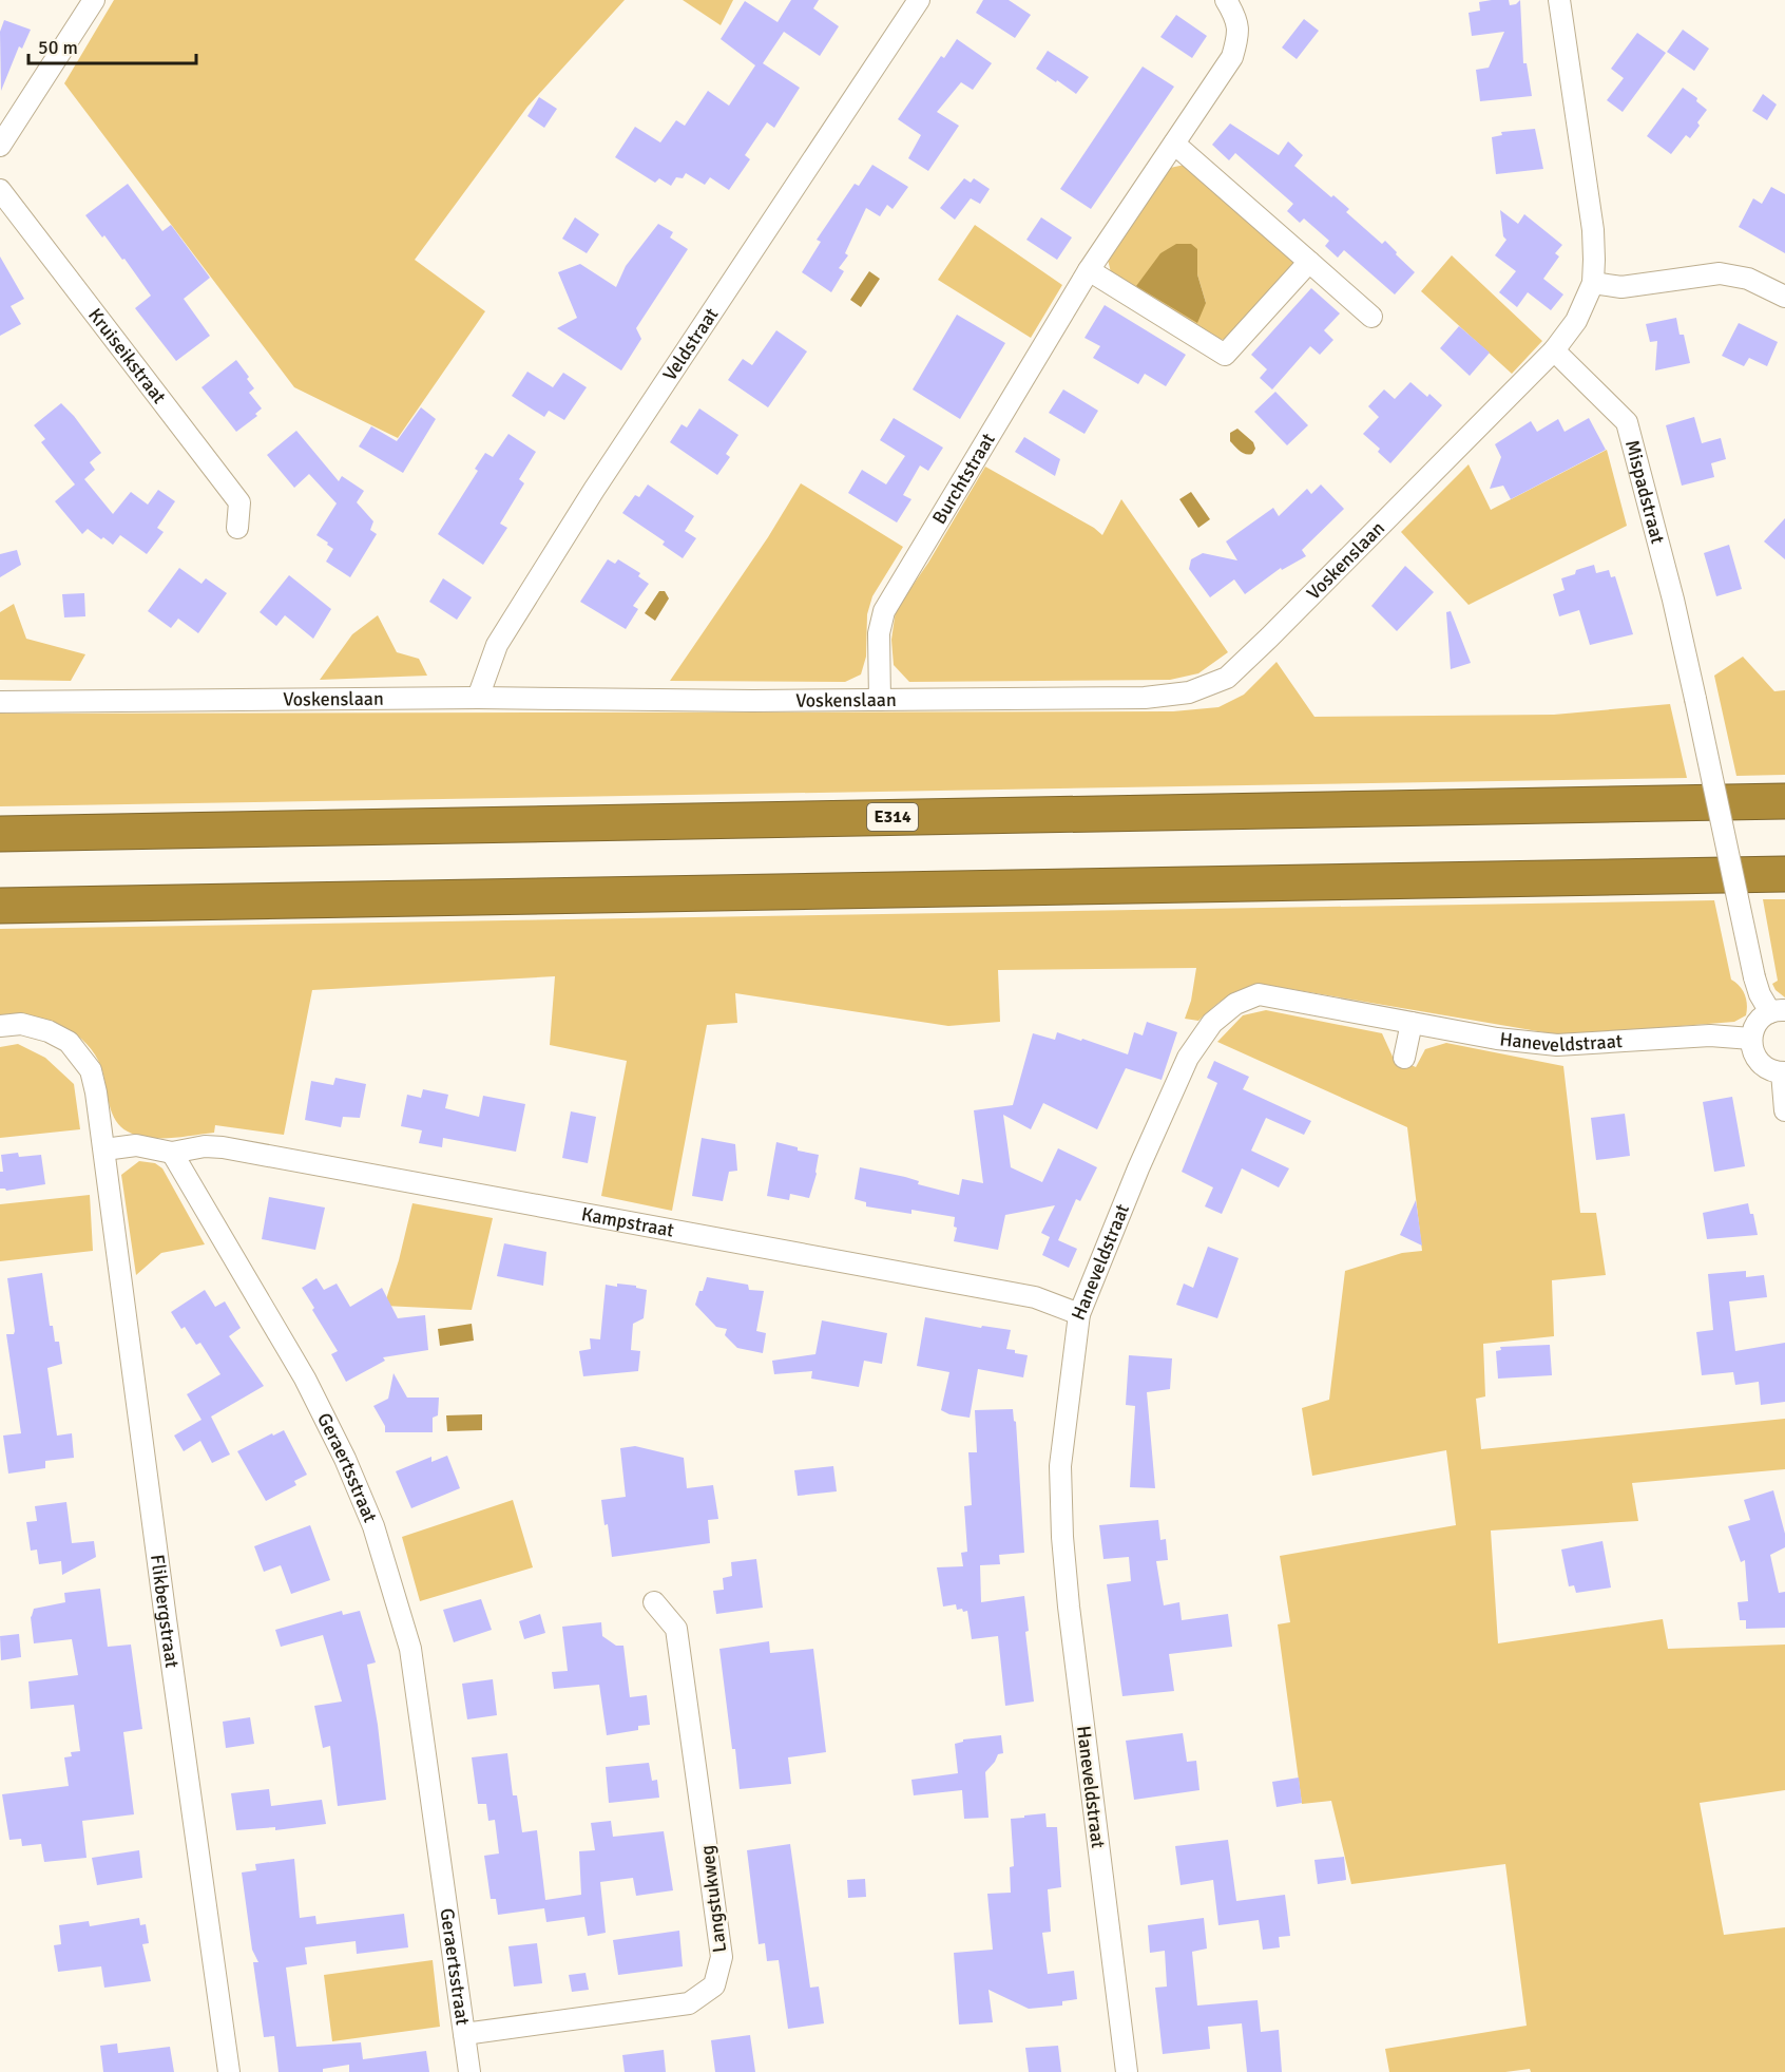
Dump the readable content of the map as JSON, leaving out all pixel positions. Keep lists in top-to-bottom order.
{
  "streets": {
    "highway": ["E314"],
    "street": [
      "Veldstraat",
      "Kruiseikstraat",
      "Burchtstraat",
      "Mispadstraat",
      "Voskenslaan",
      "Haneveldstraat",
      "Kampstraat",
      "Geraertsstraat",
      "Flikbergstraat",
      "Langstukweg"
    ]
  },
  "crossings": [
    ["Veldstraat", "Voskenslaan"],
    ["Burchtstraat", "Voskenslaan"],
    ["Mispadstraat", "Voskenslaan"],
    ["Mispadstraat", "Haneveldstraat"],
    ["Haneveldstraat", "Kampstraat"],
    ["Kampstraat", "Geraertsstraat"],
    ["Geraertsstraat", "Langstukweg"]
  ],
  "scale_bar": "50 m"
}
